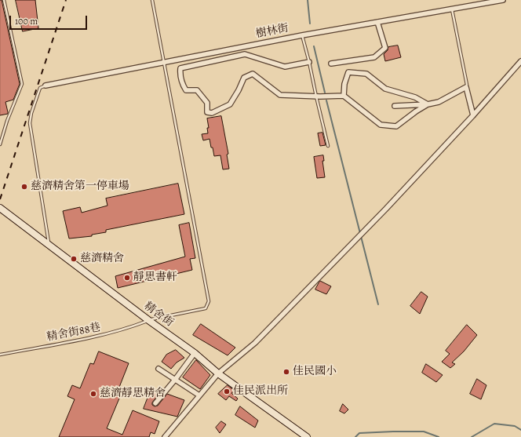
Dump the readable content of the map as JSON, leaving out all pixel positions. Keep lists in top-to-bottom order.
{
  "streets": {
    "street": ["樹林街", "精舍街"],
    "lane": ["精舍街88巷"]
  },
  "crossings": [
    ["樹林街", "精舍街88巷"],
    ["精舍街", "精舍街88巷"]
  ],
  "places": [
    "慈濟精舍第一停車場",
    "慈濟精舍",
    "靜思書軒",
    "佳民國小",
    "佳民派出所",
    "慈濟靜思精舍"
  ],
  "scale_bar": "100 m"
}
